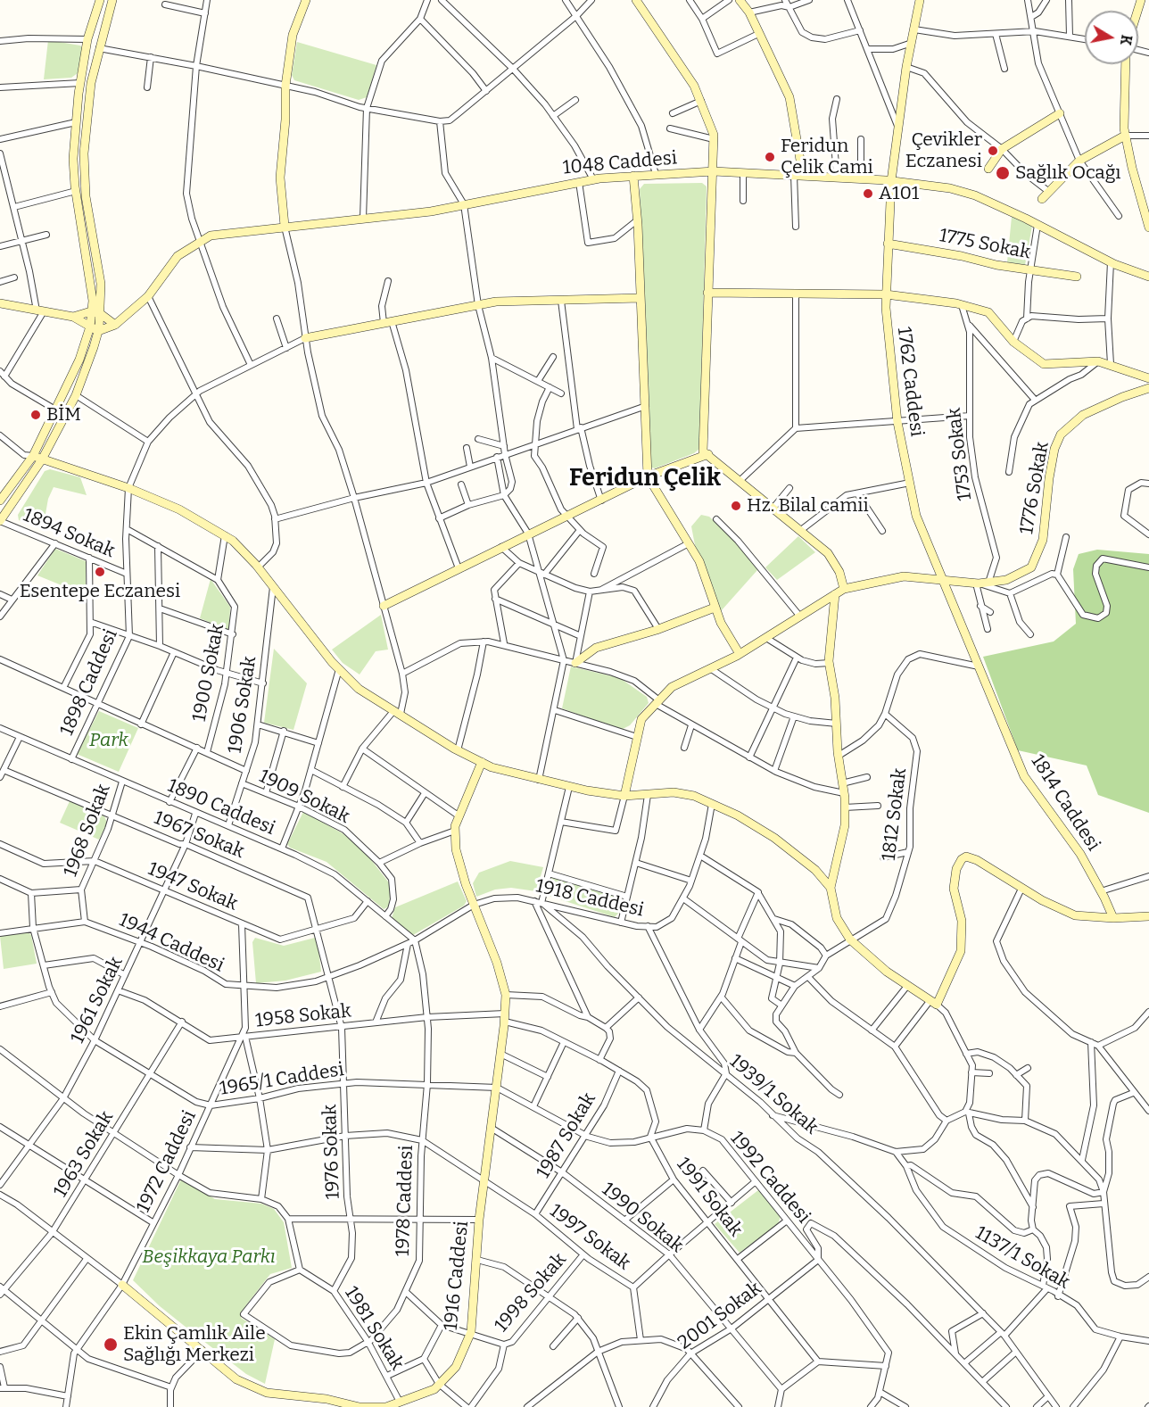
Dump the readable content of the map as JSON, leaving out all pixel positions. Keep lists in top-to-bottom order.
{
  "streets": {
    "street": [
      "1048 Caddesi",
      "1775 Sokak",
      "1762 Caddesi",
      "1753 Sokak",
      "1776 Sokak",
      "1894 Sokak",
      "1900 Sokak",
      "1898 Caddesi",
      "1906 Sokak",
      "1909 Sokak",
      "1814 Caddesi",
      "1890 Caddesi",
      "1812 Sokak",
      "1968 Sokak",
      "1967 Sokak",
      "1947 Sokak",
      "1918 Caddesi",
      "1944 Caddesi",
      "1961 Sokak",
      "1958 Sokak",
      "1965/1 Caddesi",
      "1939/1 Sokak",
      "1987 Sokak",
      "1976 Sokak",
      "1963 Sokak",
      "1972 Caddesi",
      "1992 Caddesi",
      "1991 Sokak",
      "1978 Caddesi",
      "1990 Sokak",
      "1997 Sokak",
      "1137/1 Sokak",
      "1916 Caddesi",
      "1998 Sokak",
      "2001 Sokak",
      "1981 Sokak"
    ]
  },
  "crossings": [
    ["1048 Caddesi", "1762 Caddesi"],
    ["1775 Sokak", "1762 Caddesi"],
    ["1762 Caddesi", "1814 Caddesi"],
    ["1753 Sokak", "1776 Sokak"],
    ["1894 Sokak", "1898 Caddesi"],
    ["1900 Sokak", "1898 Caddesi"],
    ["1898 Caddesi", "1890 Caddesi"],
    ["1906 Sokak", "1909 Sokak"],
    ["1906 Sokak", "1890 Caddesi"],
    ["1909 Sokak", "1890 Caddesi"],
    ["1890 Caddesi", "1968 Sokak"],
    ["1890 Caddesi", "1947 Sokak"],
    ["1890 Caddesi", "1944 Caddesi"],
    ["1890 Caddesi", "1961 Sokak"],
    ["1890 Caddesi", "1978 Caddesi"],
    ["1968 Sokak", "1967 Sokak"],
    ["1968 Sokak", "1947 Sokak"],
    ["1968 Sokak", "1944 Caddesi"],
    ["1967 Sokak", "1947 Sokak"],
    ["1967 Sokak", "1944 Caddesi"],
    ["1967 Sokak", "1961 Sokak"],
    ["1967 Sokak", "1976 Sokak"],
    ["1947 Sokak", "1961 Sokak"],
    ["1947 Sokak", "1972 Caddesi"],
    ["1918 Caddesi", "1944 Caddesi"],
    ["1918 Caddesi", "1939/1 Sokak"],
    ["1918 Caddesi", "1916 Caddesi"],
    ["1944 Caddesi", "1961 Sokak"],
    ["1944 Caddesi", "1965/1 Caddesi"],
    ["1944 Caddesi", "1976 Sokak"],
    ["1944 Caddesi", "1972 Caddesi"],
    ["1944 Caddesi", "1978 Caddesi"],
    ["1944 Caddesi", "1916 Caddesi"],
    ["1961 Sokak", "1958 Sokak"],
    ["1961 Sokak", "1965/1 Caddesi"],
    ["1958 Sokak", "1976 Sokak"],
    ["1958 Sokak", "1963 Sokak"],
    ["1958 Sokak", "1972 Caddesi"],
    ["1958 Sokak", "1978 Caddesi"],
    ["1958 Sokak", "1916 Caddesi"],
    ["1965/1 Caddesi", "1976 Sokak"],
    ["1965/1 Caddesi", "1963 Sokak"],
    ["1965/1 Caddesi", "1972 Caddesi"],
    ["1965/1 Caddesi", "1992 Caddesi"],
    ["1965/1 Caddesi", "1978 Caddesi"],
    ["1965/1 Caddesi", "1916 Caddesi"],
    ["1987 Sokak", "1992 Caddesi"],
    ["1987 Sokak", "1990 Sokak"],
    ["1987 Sokak", "1997 Sokak"],
    ["1976 Sokak", "1981 Sokak"],
    ["1963 Sokak", "1916 Caddesi"],
    ["1972 Caddesi", "1916 Caddesi"],
    ["1992 Caddesi", "1991 Sokak"],
    ["1992 Caddesi", "1916 Caddesi"],
    ["1992 Caddesi", "2001 Sokak"],
    ["1991 Sokak", "2001 Sokak"],
    ["1978 Caddesi", "1997 Sokak"],
    ["1978 Caddesi", "1981 Sokak"],
    ["1990 Sokak", "1916 Caddesi"],
    ["1990 Sokak", "2001 Sokak"],
    ["1997 Sokak", "1916 Caddesi"],
    ["1997 Sokak", "1998 Sokak"],
    ["1916 Caddesi", "1981 Sokak"]
  ],
  "districts": ["Feridun Çelik"],
  "parks": ["Park", "Beşikkaya Parkı"],
  "places": [
    "Çevikler Eczanesi",
    "Feridun Çelik Cami",
    "Sağlık Ocağı",
    "A101",
    "BİM",
    "Hz. Bilal camii",
    "Esentepe Eczanesi",
    "Ekin Çamlık Aile Sağlığı Merkezi"
  ],
  "north": "right"
}
